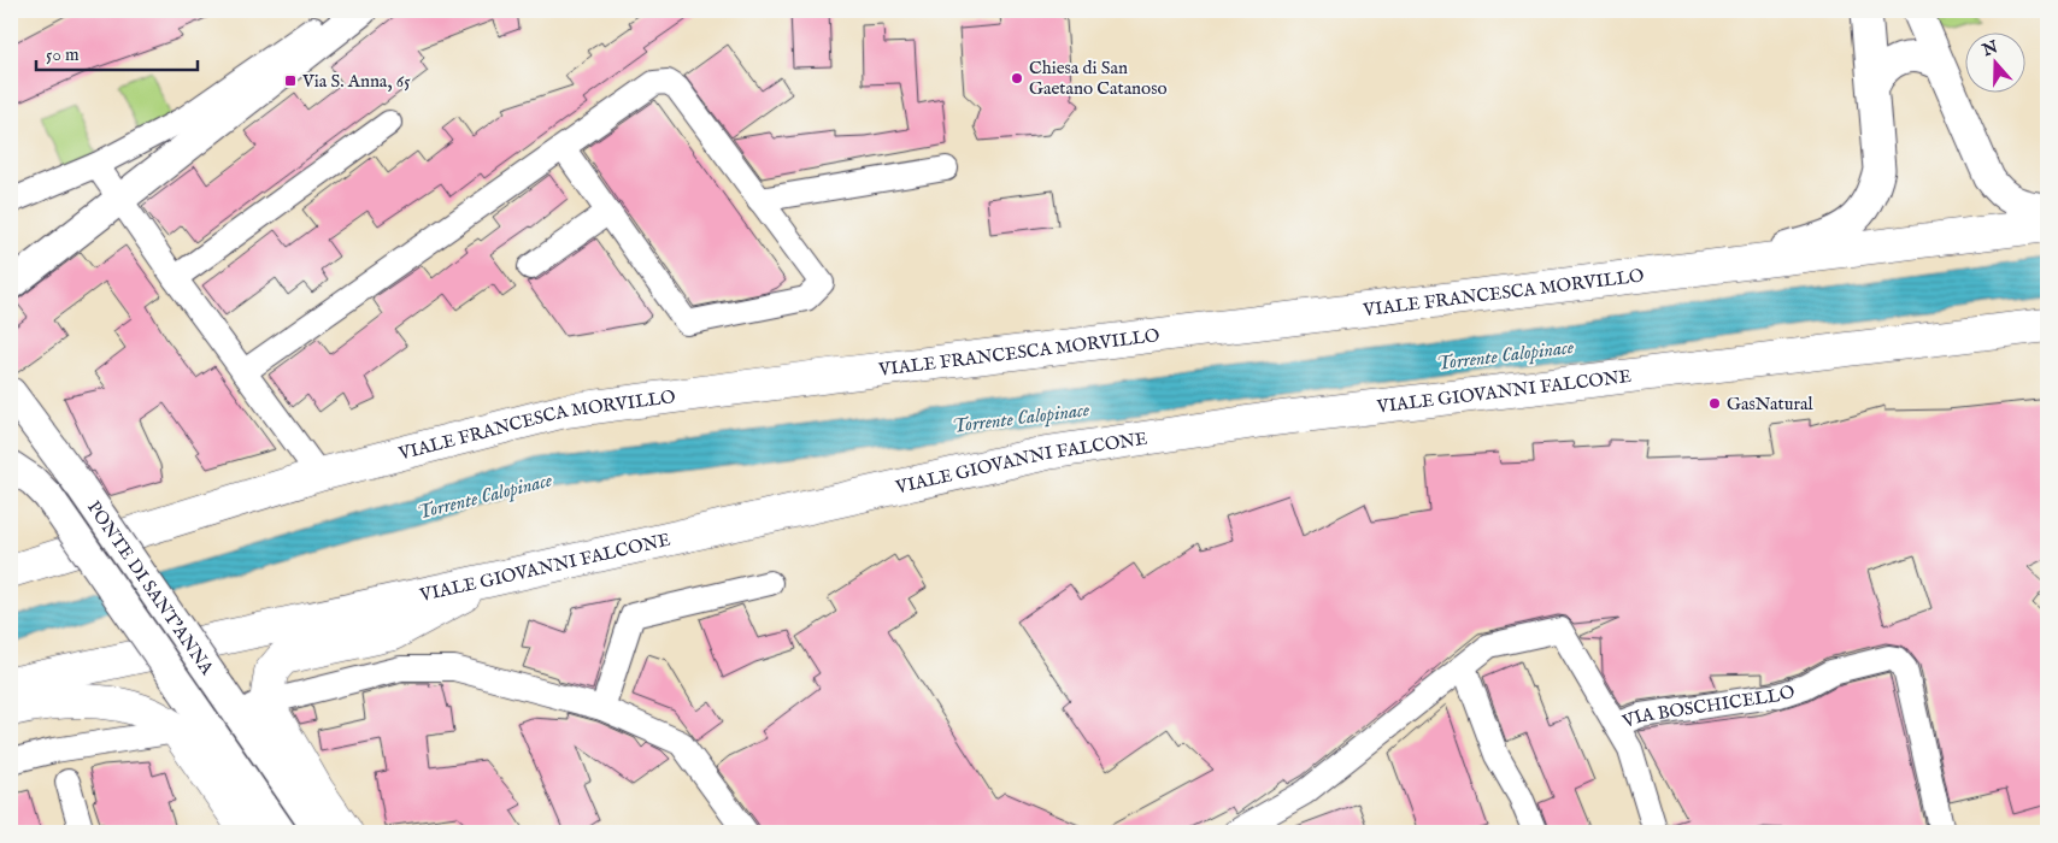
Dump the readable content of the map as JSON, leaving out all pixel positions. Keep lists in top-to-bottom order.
{
  "streets": {
    "main road": ["VIALE FRANCESCA MORVILLO", "VIALE GIOVANNI FALCONE"],
    "street": ["PONTE DI SANT'ANNA", "VIA BOSCHICELLO"]
  },
  "water": ["Torrente Calopinace"],
  "places": {
    "other": ["Chiesa di San Gaetano Catanoso", "GasNatural"],
    "transit": ["Via S. Anna, 65"]
  },
  "scale_bar": "50 m",
  "north": "top"
}
